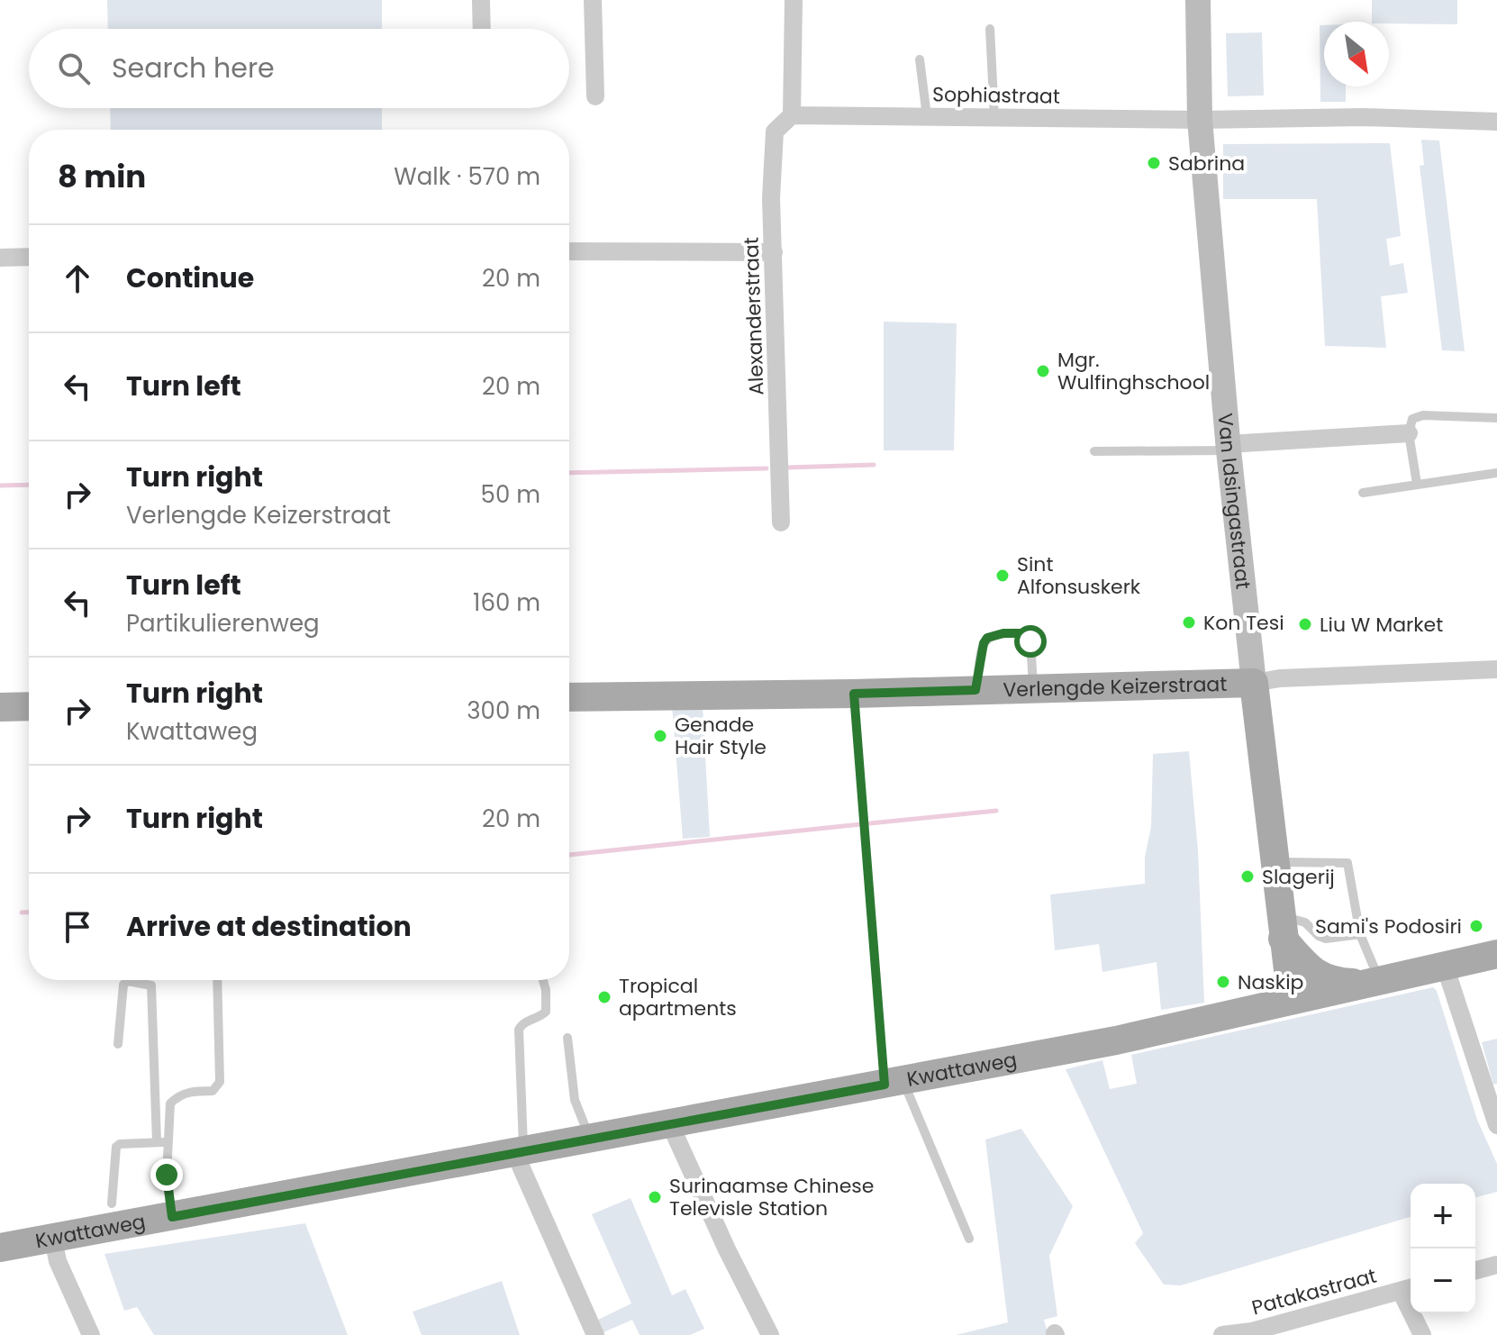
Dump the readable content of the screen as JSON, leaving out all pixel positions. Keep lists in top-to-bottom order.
{
  "streets": {
    "main road": ["Van Idsingastraat", "Verlengde Keizerstraat", "Kwattaweg"],
    "street": ["Sophiastraat", "Alexanderstraat", "Patakastraat"]
  },
  "crossings": [
    ["Sophiastraat", "Alexanderstraat"],
    ["Sophiastraat", "Van Idsingastraat"],
    ["Van Idsingastraat", "Verlengde Keizerstraat"],
    ["Van Idsingastraat", "Kwattaweg"]
  ],
  "places": [
    "Sabrina",
    "Mgr. Wulfinghschool",
    "Sint Alfonsuskerk",
    "Kon Tesi",
    "Liu W Market",
    "Genade Hair Style",
    "Slagerij",
    "Sami's Podosiri",
    "Naskip",
    "Tropical apartments",
    "Surinaamse Chinese Televisle Station"
  ],
  "north": "bottom right",
  "page": {
    "search": "Search here",
    "heading": ["8 min", "Walk · 570 m"],
    "list": [
      ["Continue", "20 m"],
      ["Turn left", "20 m"],
      ["Turn right", "Verlengde Keizerstraat", "50 m"],
      ["Turn left", "Partikulierenweg", "160 m"],
      ["Turn right", "Kwattaweg", "300 m"],
      ["Turn right", "20 m"],
      "Arrive at destination"
    ],
    "map_buttons": ["+", "−"]
  }
}
